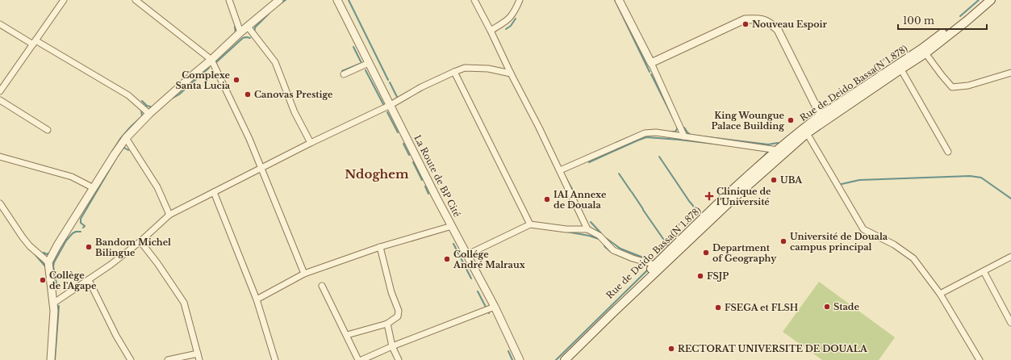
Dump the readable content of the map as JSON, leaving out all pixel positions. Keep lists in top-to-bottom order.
{
  "streets": {
    "main road": ["Rue de Deido Bassa(N°1.878)"],
    "street": ["La Route de BP Cité"]
  },
  "districts": ["Ndoghem"],
  "places": {
    "other": [
      "Nouveau Espoir",
      "Complexe Santa Lucia",
      "Canovas Prestige",
      "King Woungue Palace Building",
      "UBA",
      "IAI Annexe de Douala",
      "Université de Douala campus principal",
      "Bandom Michel Bilingue",
      "Department of Geography",
      "Collége André Malraux",
      "FSJP",
      "Collège de l'Agape",
      "Stade",
      "FSEGA et FLSH",
      "RECTORAT UNIVERSITE DE DOUALA"
    ],
    "health": ["Clinique de l'Université"]
  },
  "scale_bar": "100 m"
}
